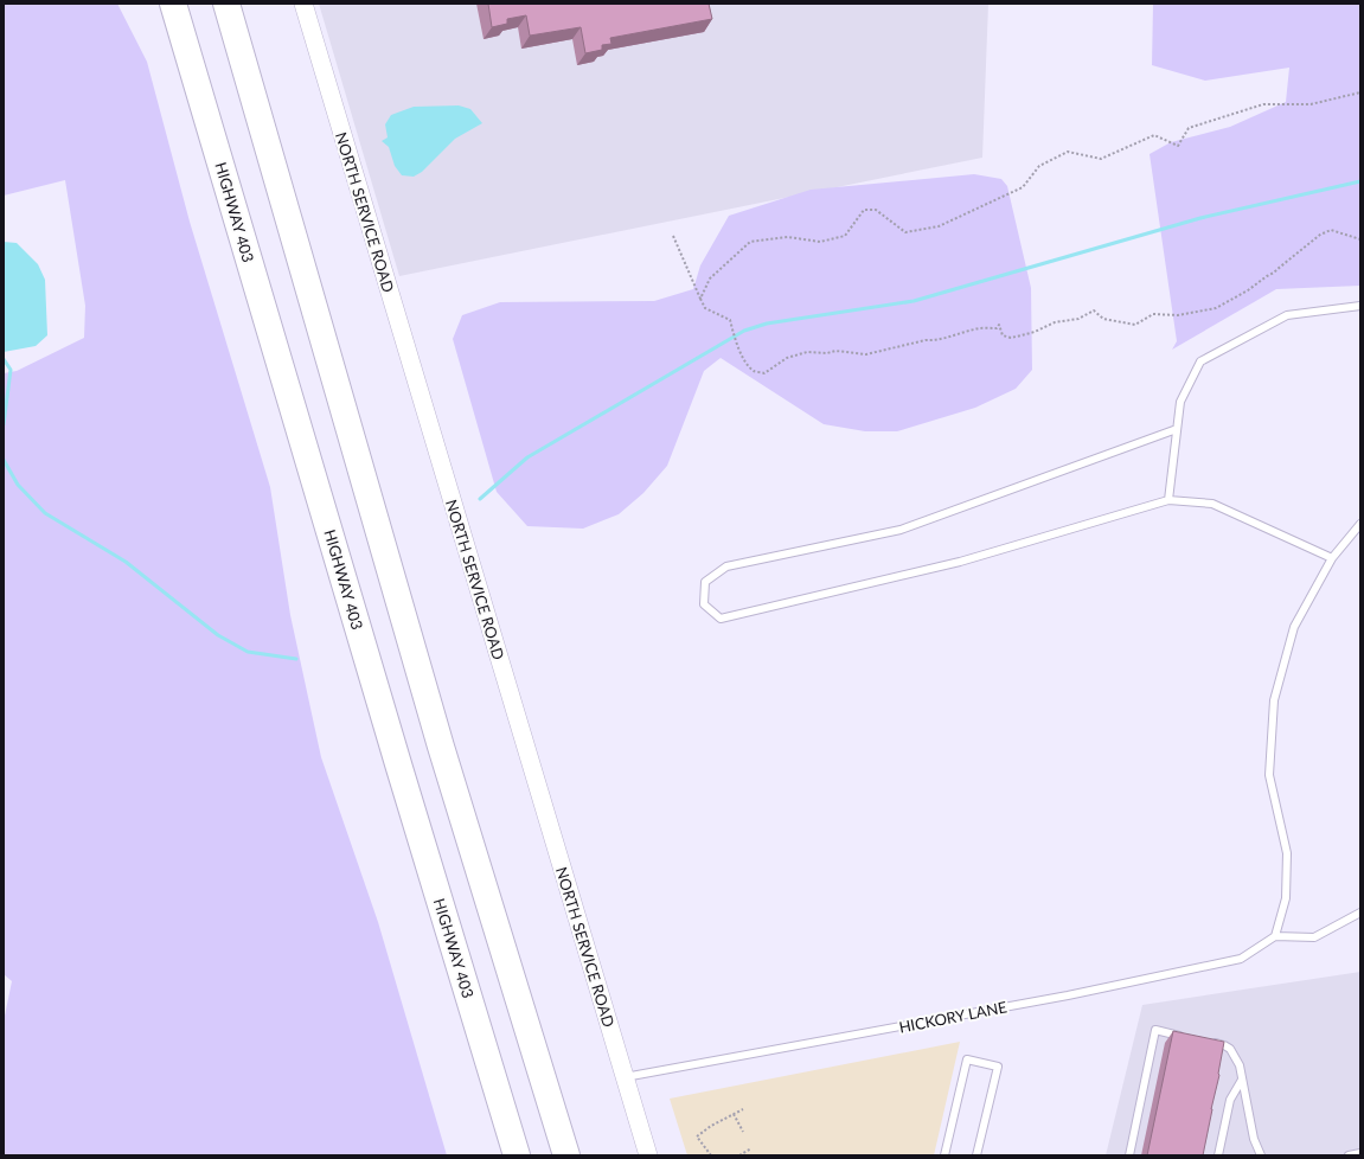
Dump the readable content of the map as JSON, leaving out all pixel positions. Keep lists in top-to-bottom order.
{
  "streets": {
    "highway": ["HIGHWAY 403"],
    "street": ["NORTH SERVICE ROAD"],
    "lane": ["HICKORY LANE"]
  },
  "crossings": [
    ["NORTH SERVICE ROAD", "HICKORY LANE"]
  ]
}
